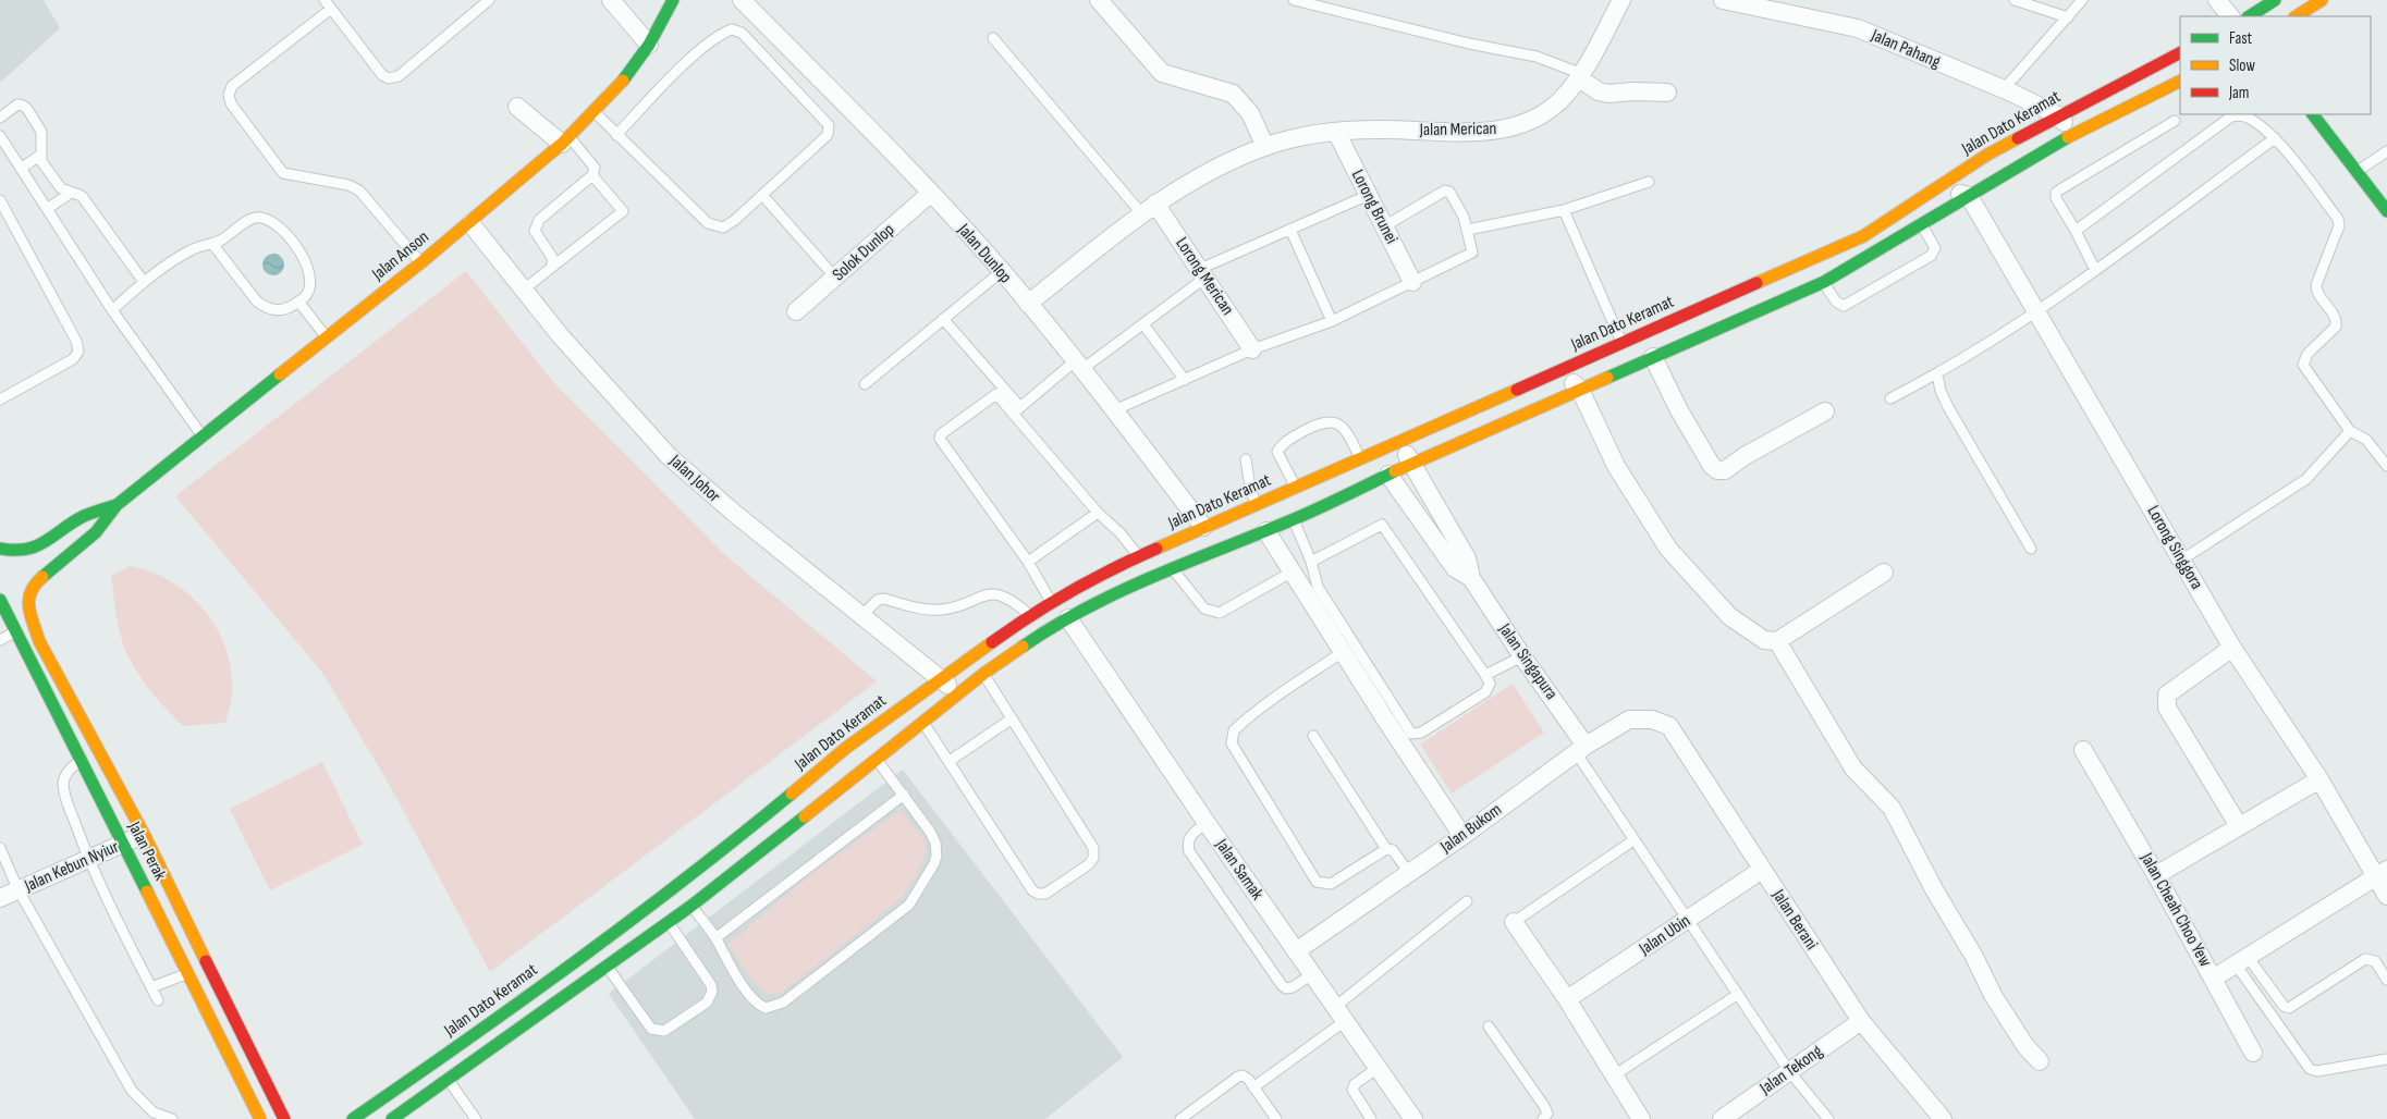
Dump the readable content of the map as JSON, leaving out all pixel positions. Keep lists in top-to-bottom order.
{
  "streets": {
    "main road": ["Jalan Dato Keramat", "Jalan Anson", "Jalan Perak"],
    "street": [
      "Jalan Pahang",
      "Jalan Merican",
      "Lorong Brunei",
      "Solok Dunlop",
      "Jalan Dunlop",
      "Lorong Merican",
      "Jalan Johor",
      "Lorong Singgora",
      "Jalan Singapura",
      "Jalan Bukom",
      "Jalan Kebun Nyiur",
      "Jalan Samak",
      "Jalan Cheah Choo Yew",
      "Jalan Berani",
      "Jalan Ubin",
      "Jalan Tekong"
    ]
  },
  "crossings": [
    ["Jalan Pahang", "Jalan Dato Keramat"],
    ["Jalan Dato Keramat", "Jalan Dunlop"],
    ["Jalan Dato Keramat", "Jalan Johor"],
    ["Jalan Dato Keramat", "Jalan Singapura"],
    ["Jalan Merican", "Lorong Brunei"],
    ["Jalan Merican", "Jalan Dunlop"],
    ["Jalan Merican", "Lorong Merican"],
    ["Solok Dunlop", "Jalan Dunlop"],
    ["Jalan Anson", "Jalan Johor"],
    ["Jalan Anson", "Jalan Perak"],
    ["Lorong Singgora", "Jalan Cheah Choo Yew"],
    ["Jalan Singapura", "Jalan Bukom"],
    ["Jalan Bukom", "Jalan Samak"],
    ["Jalan Bukom", "Jalan Berani"],
    ["Jalan Perak", "Jalan Kebun Nyiur"],
    ["Jalan Berani", "Jalan Ubin"],
    ["Jalan Berani", "Jalan Tekong"]
  ],
  "legend": ["Fast", "Slow", "Jam"]
}
